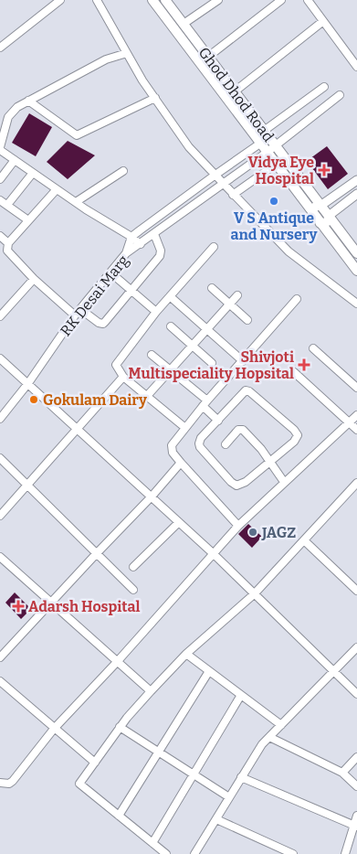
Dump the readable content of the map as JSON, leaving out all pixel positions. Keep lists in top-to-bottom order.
{
  "streets": {
    "main road": ["Ghod Dhod Road"],
    "street": ["RK Desai Marg"]
  },
  "crossings": [
    ["Ghod Dhod Road", "RK Desai Marg"]
  ],
  "places": {
    "health": ["Vidya Eye Hospital", "Shivjoti Multispeciality Hopsital", "Adarsh Hospital"],
    "other": ["V S Antique and Nursery", "Gokulam Dairy", "JAGZ"]
  }
}
